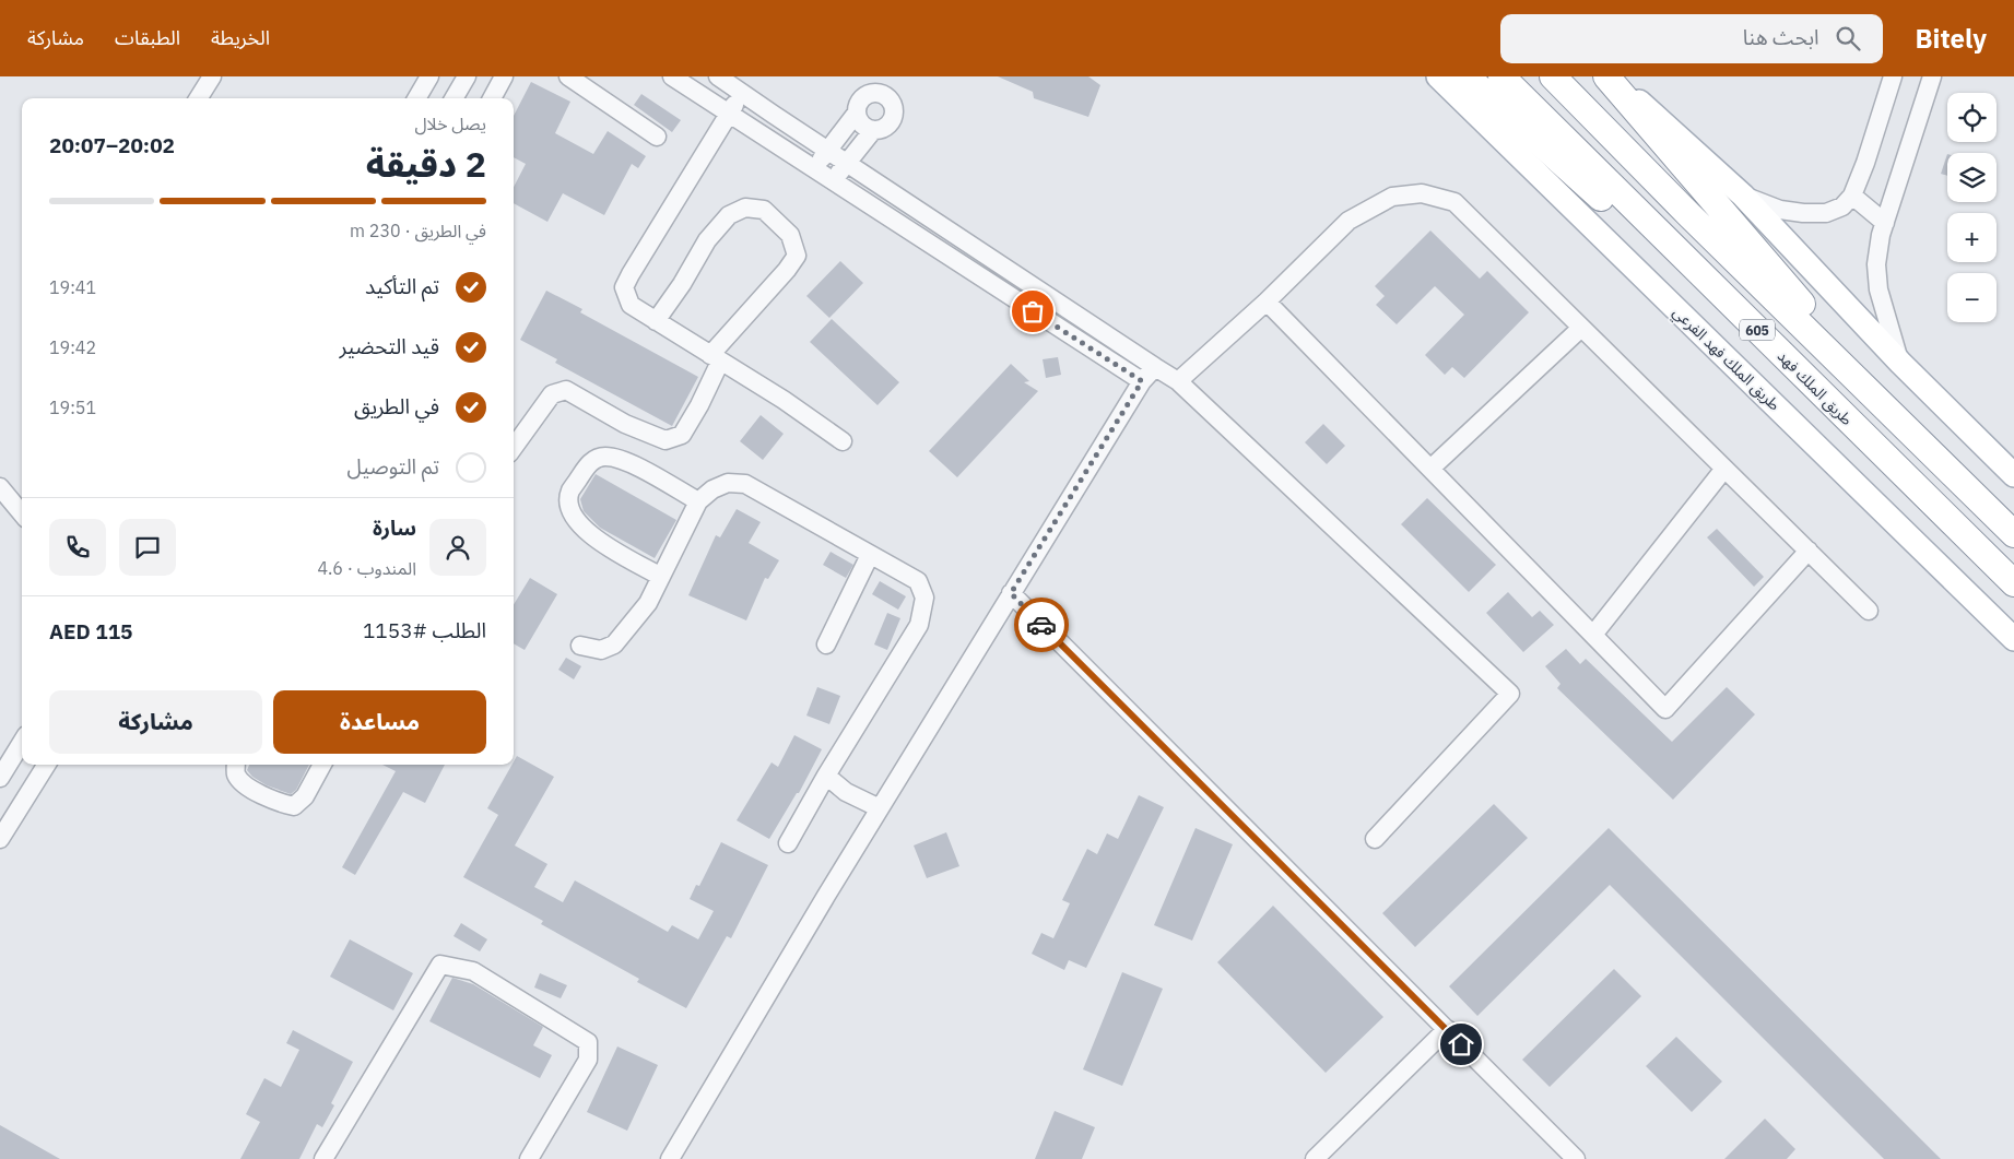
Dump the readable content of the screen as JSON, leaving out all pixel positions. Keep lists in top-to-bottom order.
{
  "streets": {
    "highway": ["605", "طريق الملك فهد"],
    "main road": ["طريق الملك فهد الفرعي"]
  },
  "page": {
    "header": "Bitely",
    "search": "ابحث هنا",
    "nav": ["الخريطة", "الطبقات", "مشاركة"],
    "map_buttons": ["+", "−"],
    "heading": ["2 دقيقة", "يصل خلال", "20:02–20:07"],
    "panel": [
      "سارة",
      "المندوب · 4.6",
      "الطلب #1153",
      "AED 115"
    ],
    "bar": "في الطريق · 230 m",
    "list": [
      ["تم التأكيد", "19:41"],
      ["قيد التحضير", "19:42"],
      ["في الطريق", "19:51"],
      "تم التوصيل"
    ],
    "buttons": ["مساعدة", "مشاركة"]
  }
}
